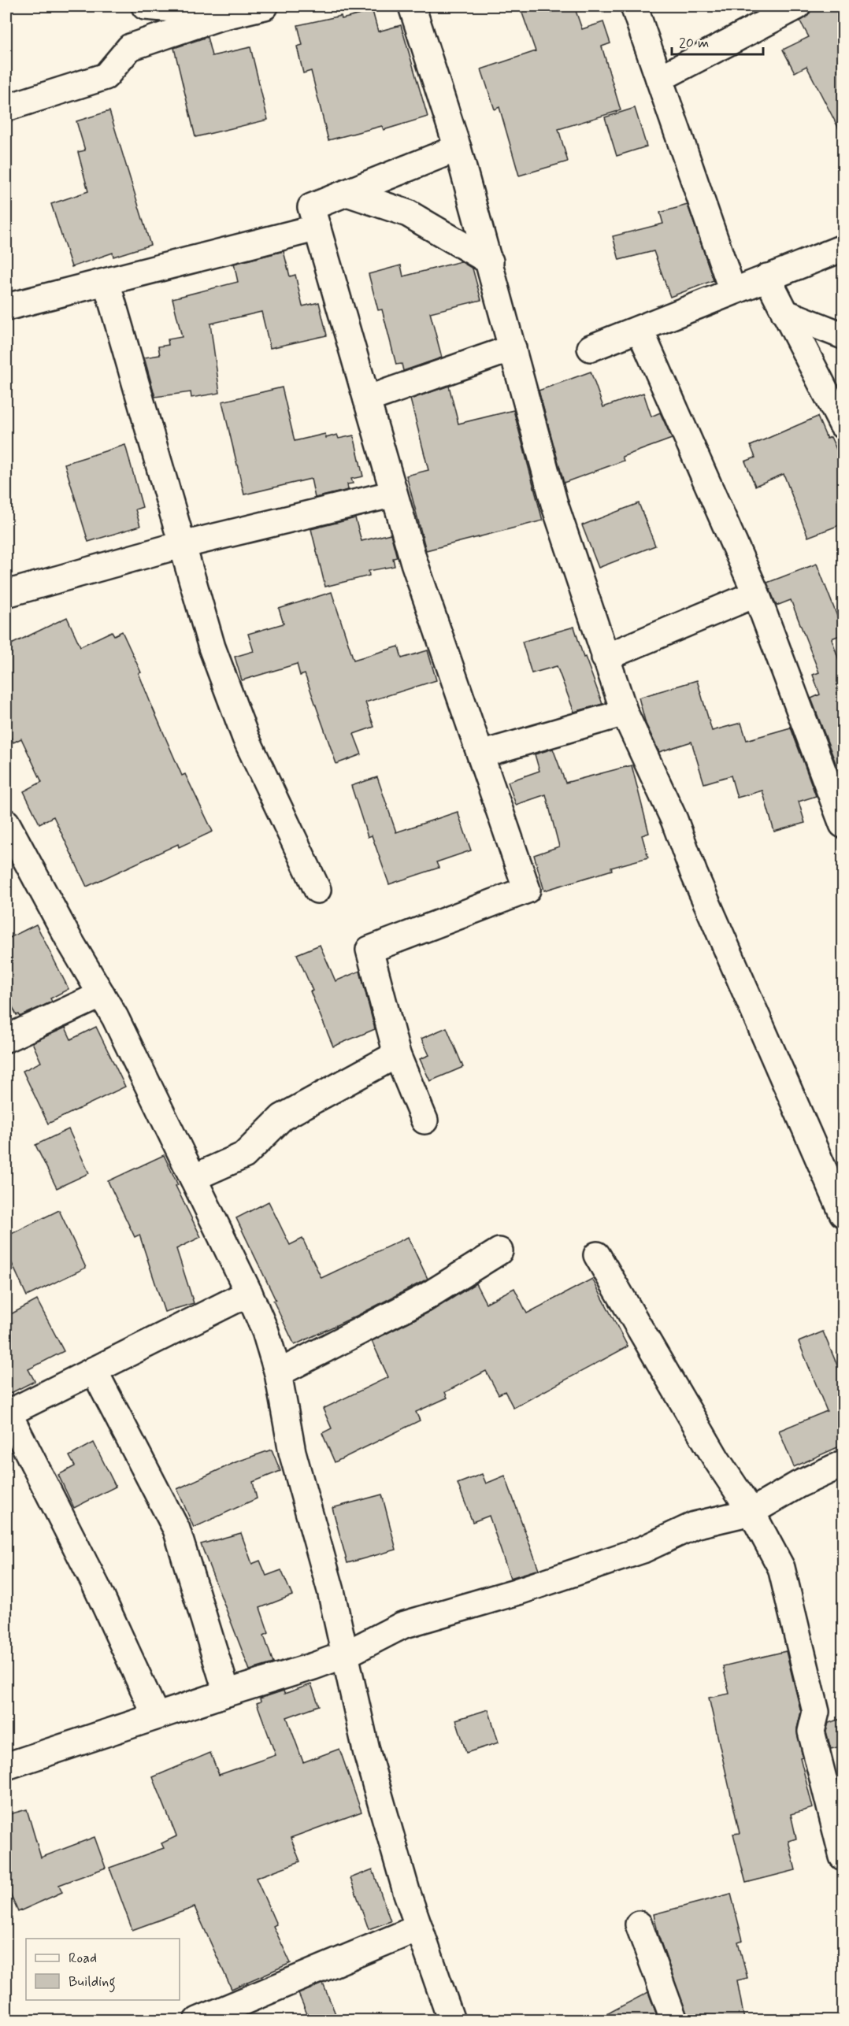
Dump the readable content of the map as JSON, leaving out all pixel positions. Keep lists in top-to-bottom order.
{
  "legend": ["Road", "Building"],
  "scale_bar": "20 m"
}
